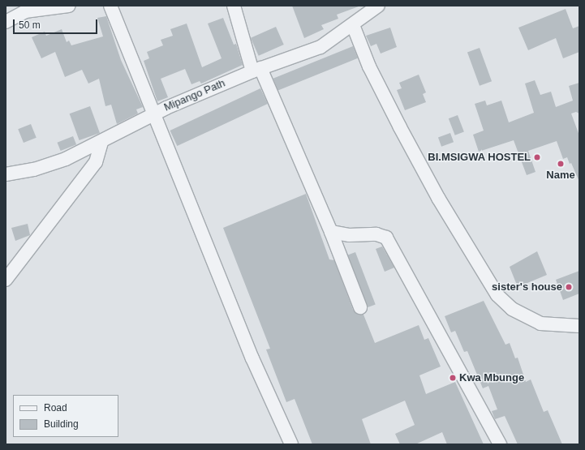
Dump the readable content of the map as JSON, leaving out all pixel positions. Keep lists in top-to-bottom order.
{
  "streets": {
    "street": ["Mipango Path"]
  },
  "places": [
    "BI.MSIGWA HOSTEL",
    "Name",
    "sister's house",
    "Kwa Mbunge"
  ],
  "legend": ["Road", "Building"],
  "scale_bar": "50 m"
}
